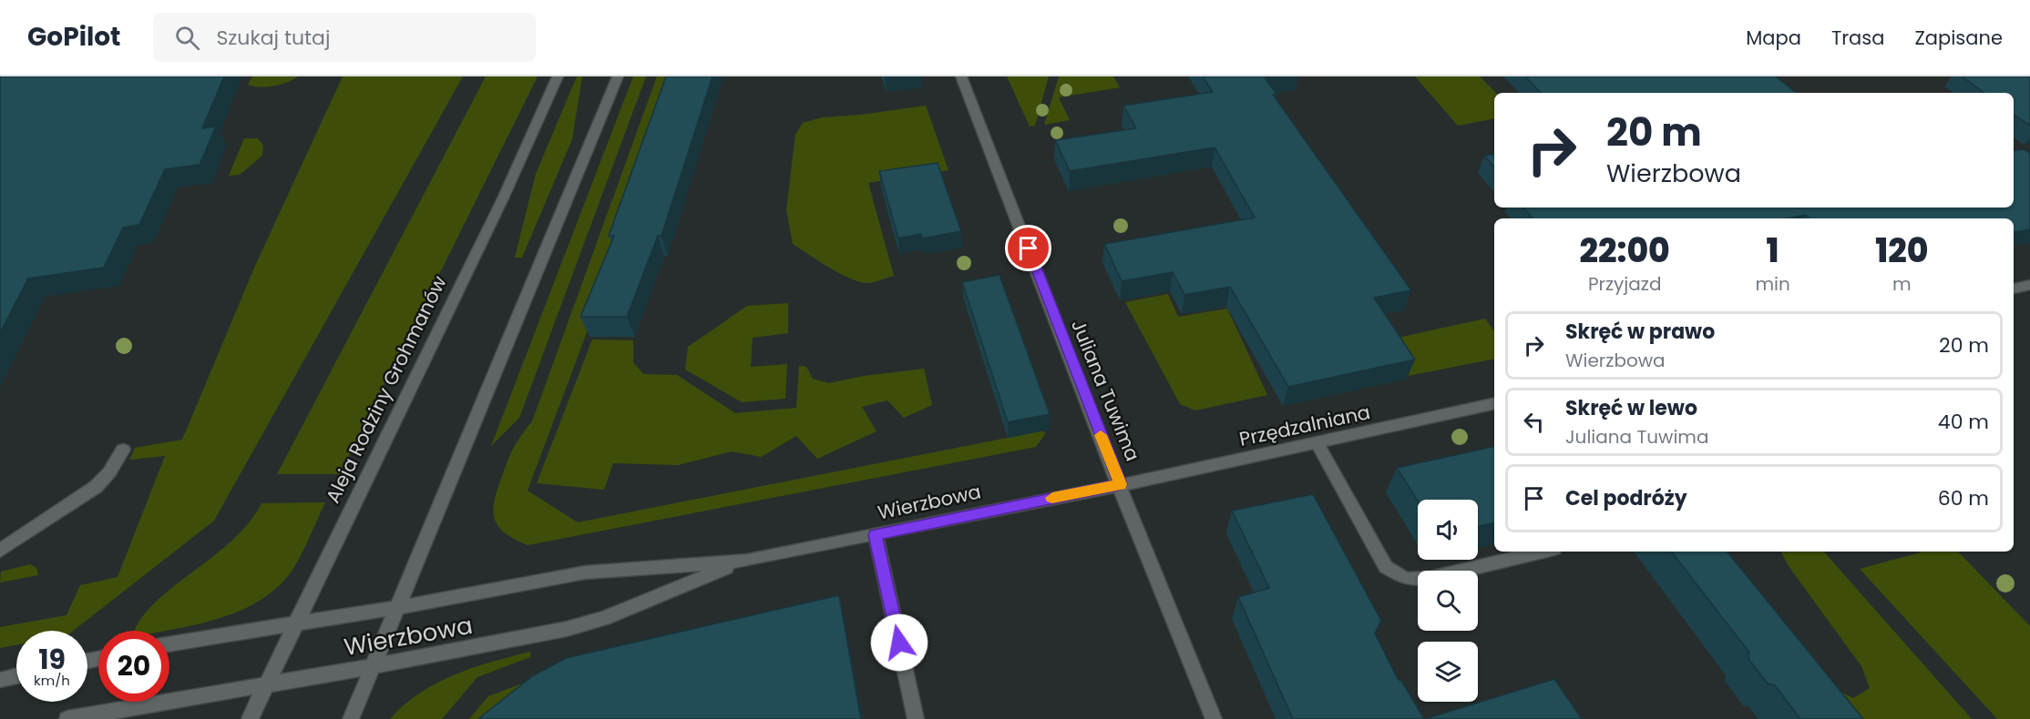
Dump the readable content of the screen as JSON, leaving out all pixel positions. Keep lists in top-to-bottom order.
{
  "streets": {
    "street": [
      "Aleja Rodziny Grohmanów",
      "Juliana Tuwima",
      "Przędzalniana",
      "Wierzbowa"
    ]
  },
  "crossings": [
    ["Aleja Rodziny Grohmanów", "Wierzbowa"],
    ["Juliana Tuwima", "Przędzalniana"],
    ["Juliana Tuwima", "Wierzbowa"],
    ["Przędzalniana", "Wierzbowa"]
  ],
  "page": {
    "header": "GoPilot",
    "search": "Szukaj tutaj",
    "nav": ["Mapa", "Trasa", "Zapisane"],
    "turn": ["20 m", "Wierzbowa"],
    "eta": [
      "22:00",
      "Przyjazd",
      "1",
      "min",
      "120",
      "m"
    ],
    "list": [
      {
        "name": "Skręć w prawo",
        "note": "Wierzbowa",
        "value": "20 m"
      },
      {
        "name": "Skręć w lewo",
        "note": "Juliana Tuwima",
        "value": "40 m"
      },
      {
        "name": "Cel podróży",
        "value": "60 m"
      }
    ],
    "speed": "19 km/h",
    "limit": "20"
  }
}
